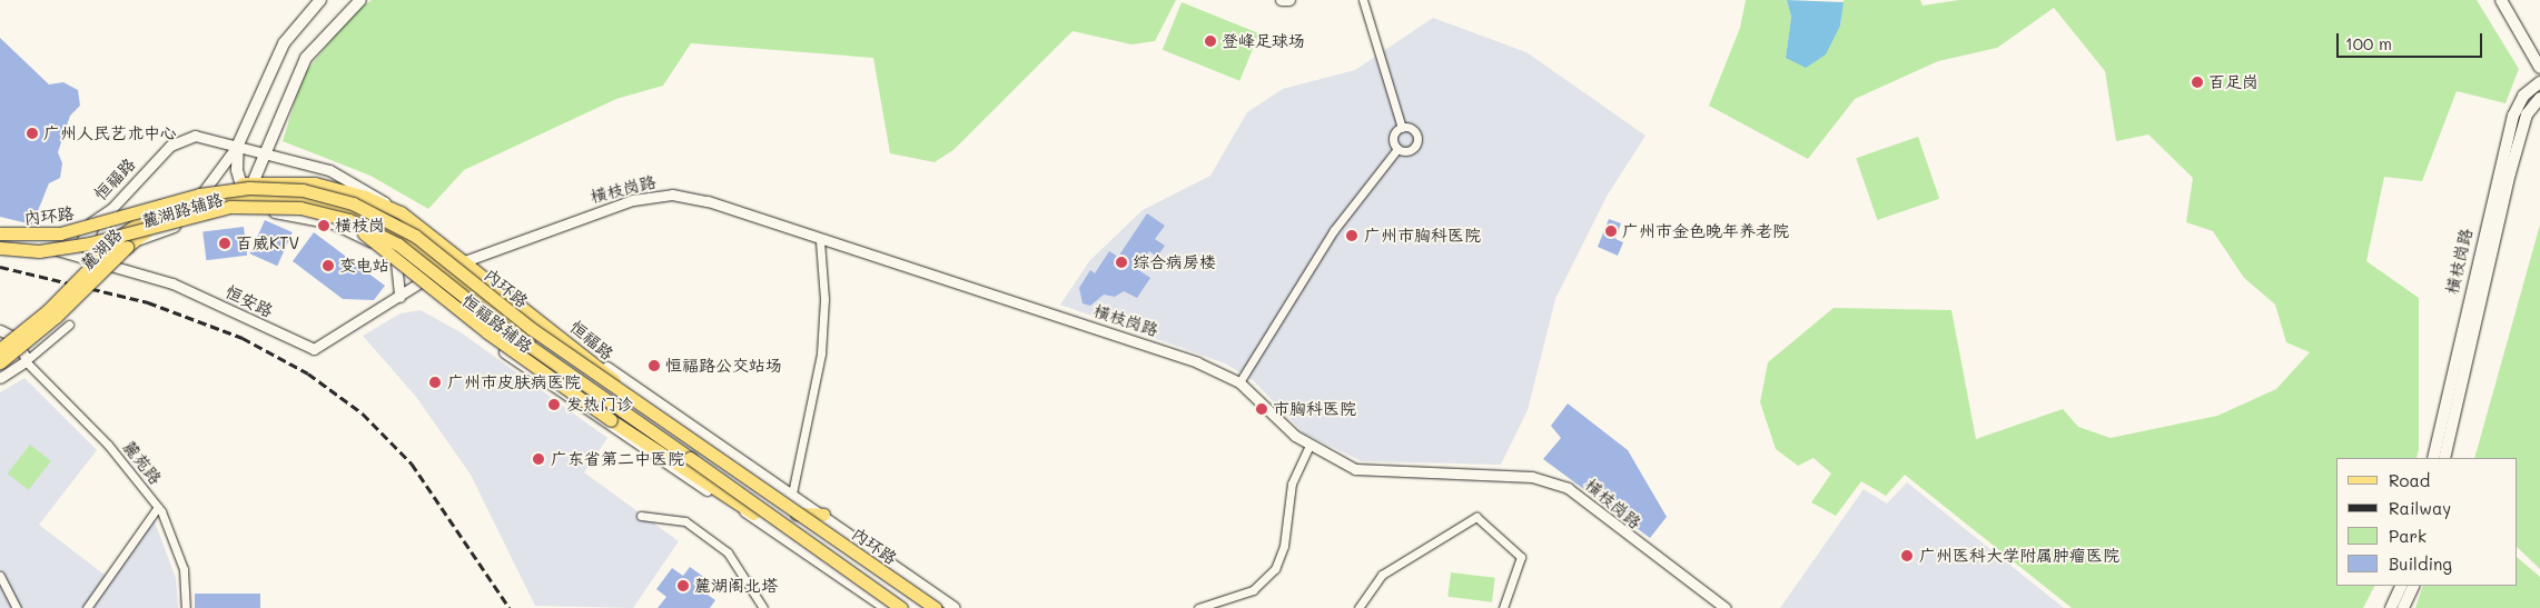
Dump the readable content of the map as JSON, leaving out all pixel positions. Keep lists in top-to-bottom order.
{
  "streets": {
    "main road": [
      "恒福路",
      "横枝岗路",
      "麓湖路辅路",
      "内环路",
      "麓湖路",
      "恒福路辅路"
    ],
    "street": ["恒安路", "麓苑路"]
  },
  "crossings": [
    ["恒福路", "横枝岗路"],
    ["恒福路", "内环路"],
    ["恒福路", "麓湖路"],
    ["恒福路", "恒安路"],
    ["恒福路", "恒福路辅路"],
    ["横枝岗路", "恒安路"],
    ["麓湖路辅路", "麓湖路"],
    ["麓湖路辅路", "恒福路辅路"],
    ["内环路", "恒安路"],
    ["恒安路", "恒福路辅路"]
  ],
  "places": [
    "登峰足球场",
    "百足岗",
    "广州人民艺术中心",
    "横枝岗",
    "广州市金色晚年养老院",
    "广州市胸科医院",
    "百威KTV",
    "综合病房楼",
    "变电站",
    "恒福路公交站场",
    "广州市皮肤病医院",
    "发热门诊",
    "市胸科医院",
    "广东省第二中医院",
    "广州医科大学附属肿瘤医院",
    "麓湖阁北塔"
  ],
  "legend": [
    "Road",
    "Railway",
    "Park",
    "Building"
  ],
  "scale_bar": "100 m"
}
